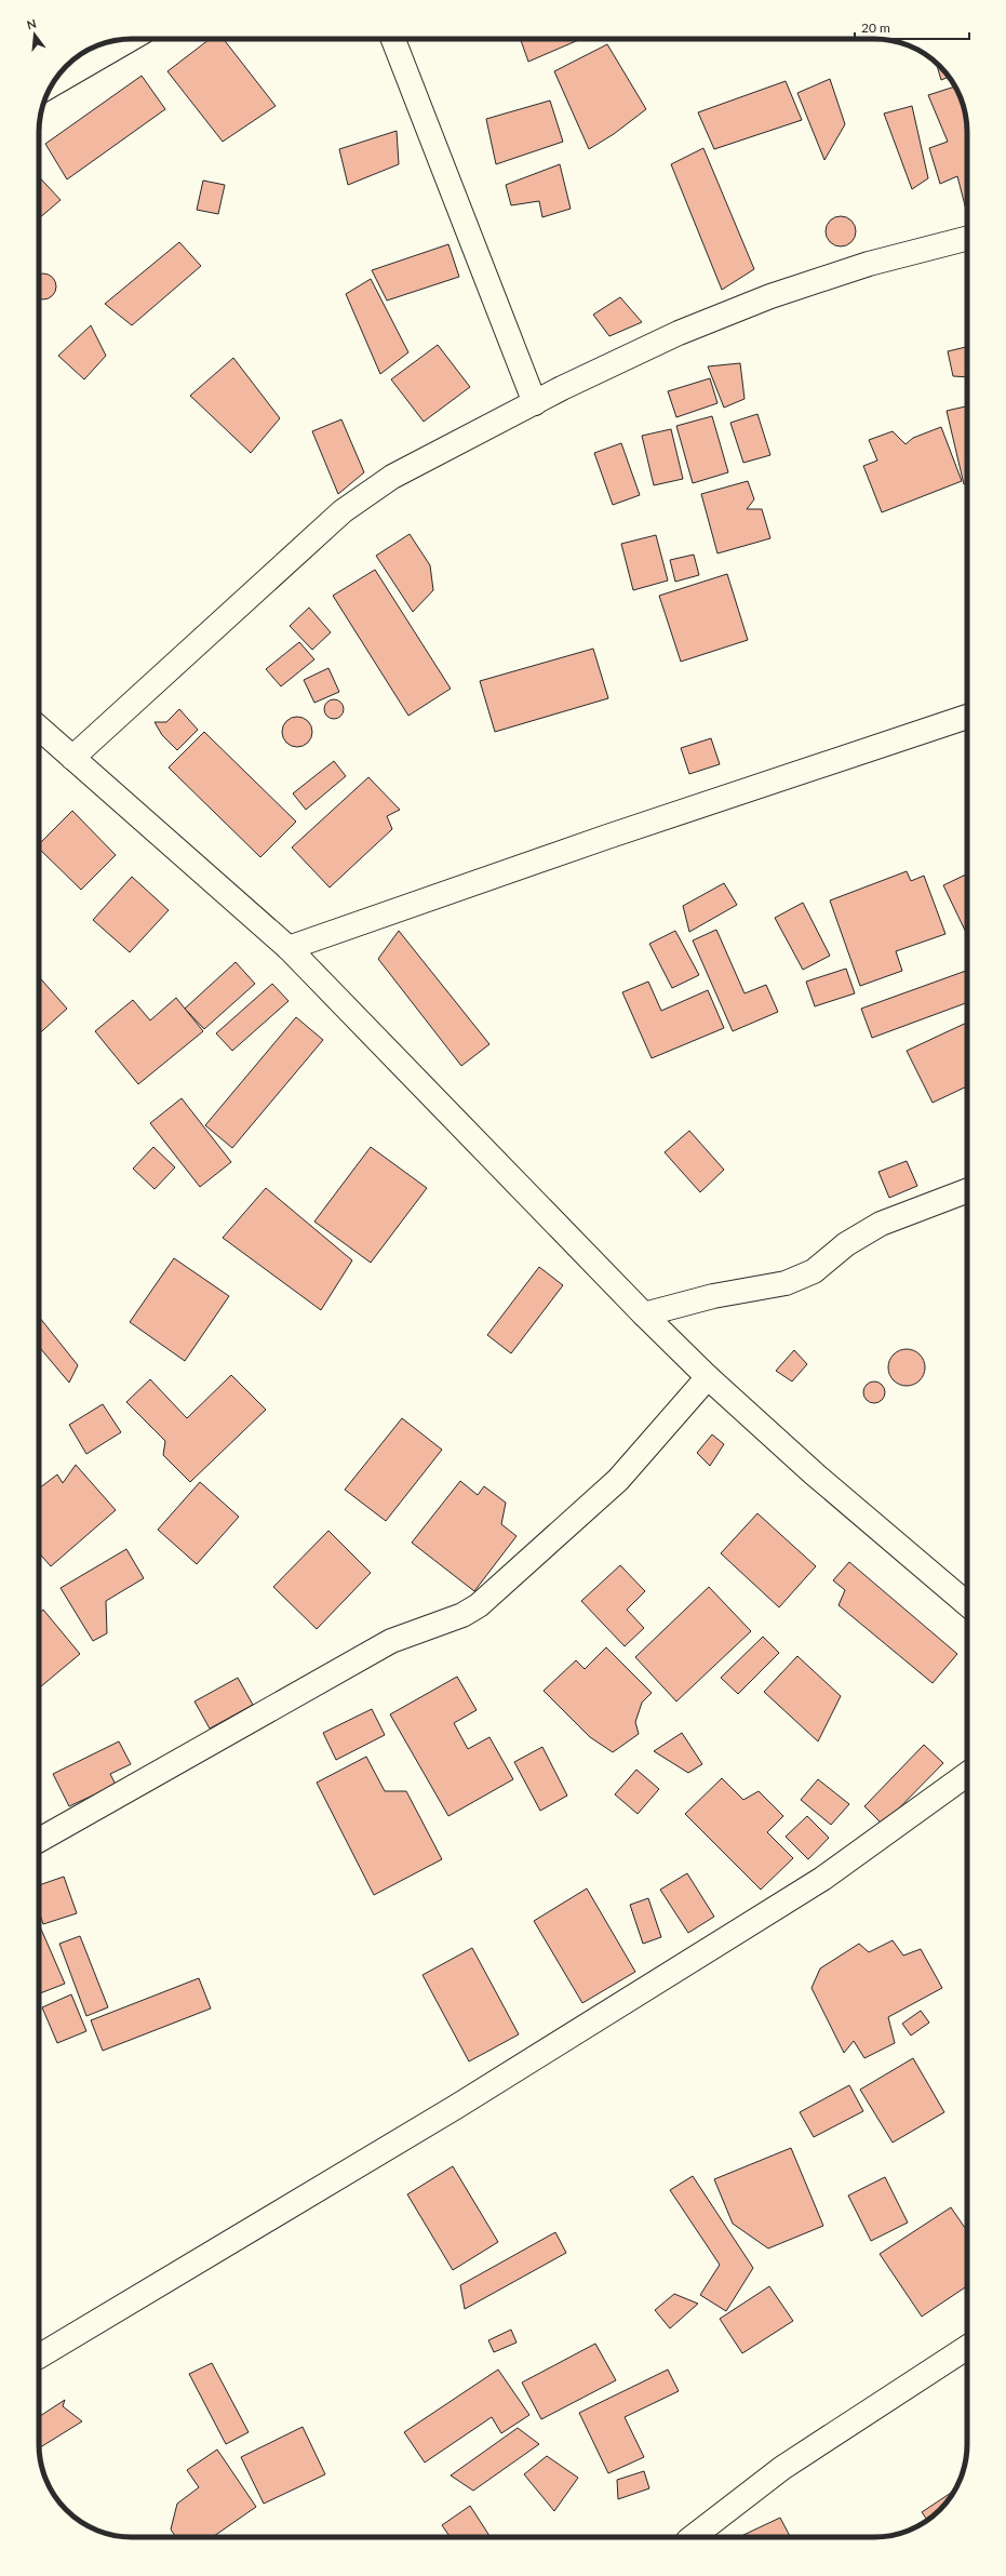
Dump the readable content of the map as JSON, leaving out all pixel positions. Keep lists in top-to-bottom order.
{
  "scale_bar": "20 m",
  "north": "top"
}
